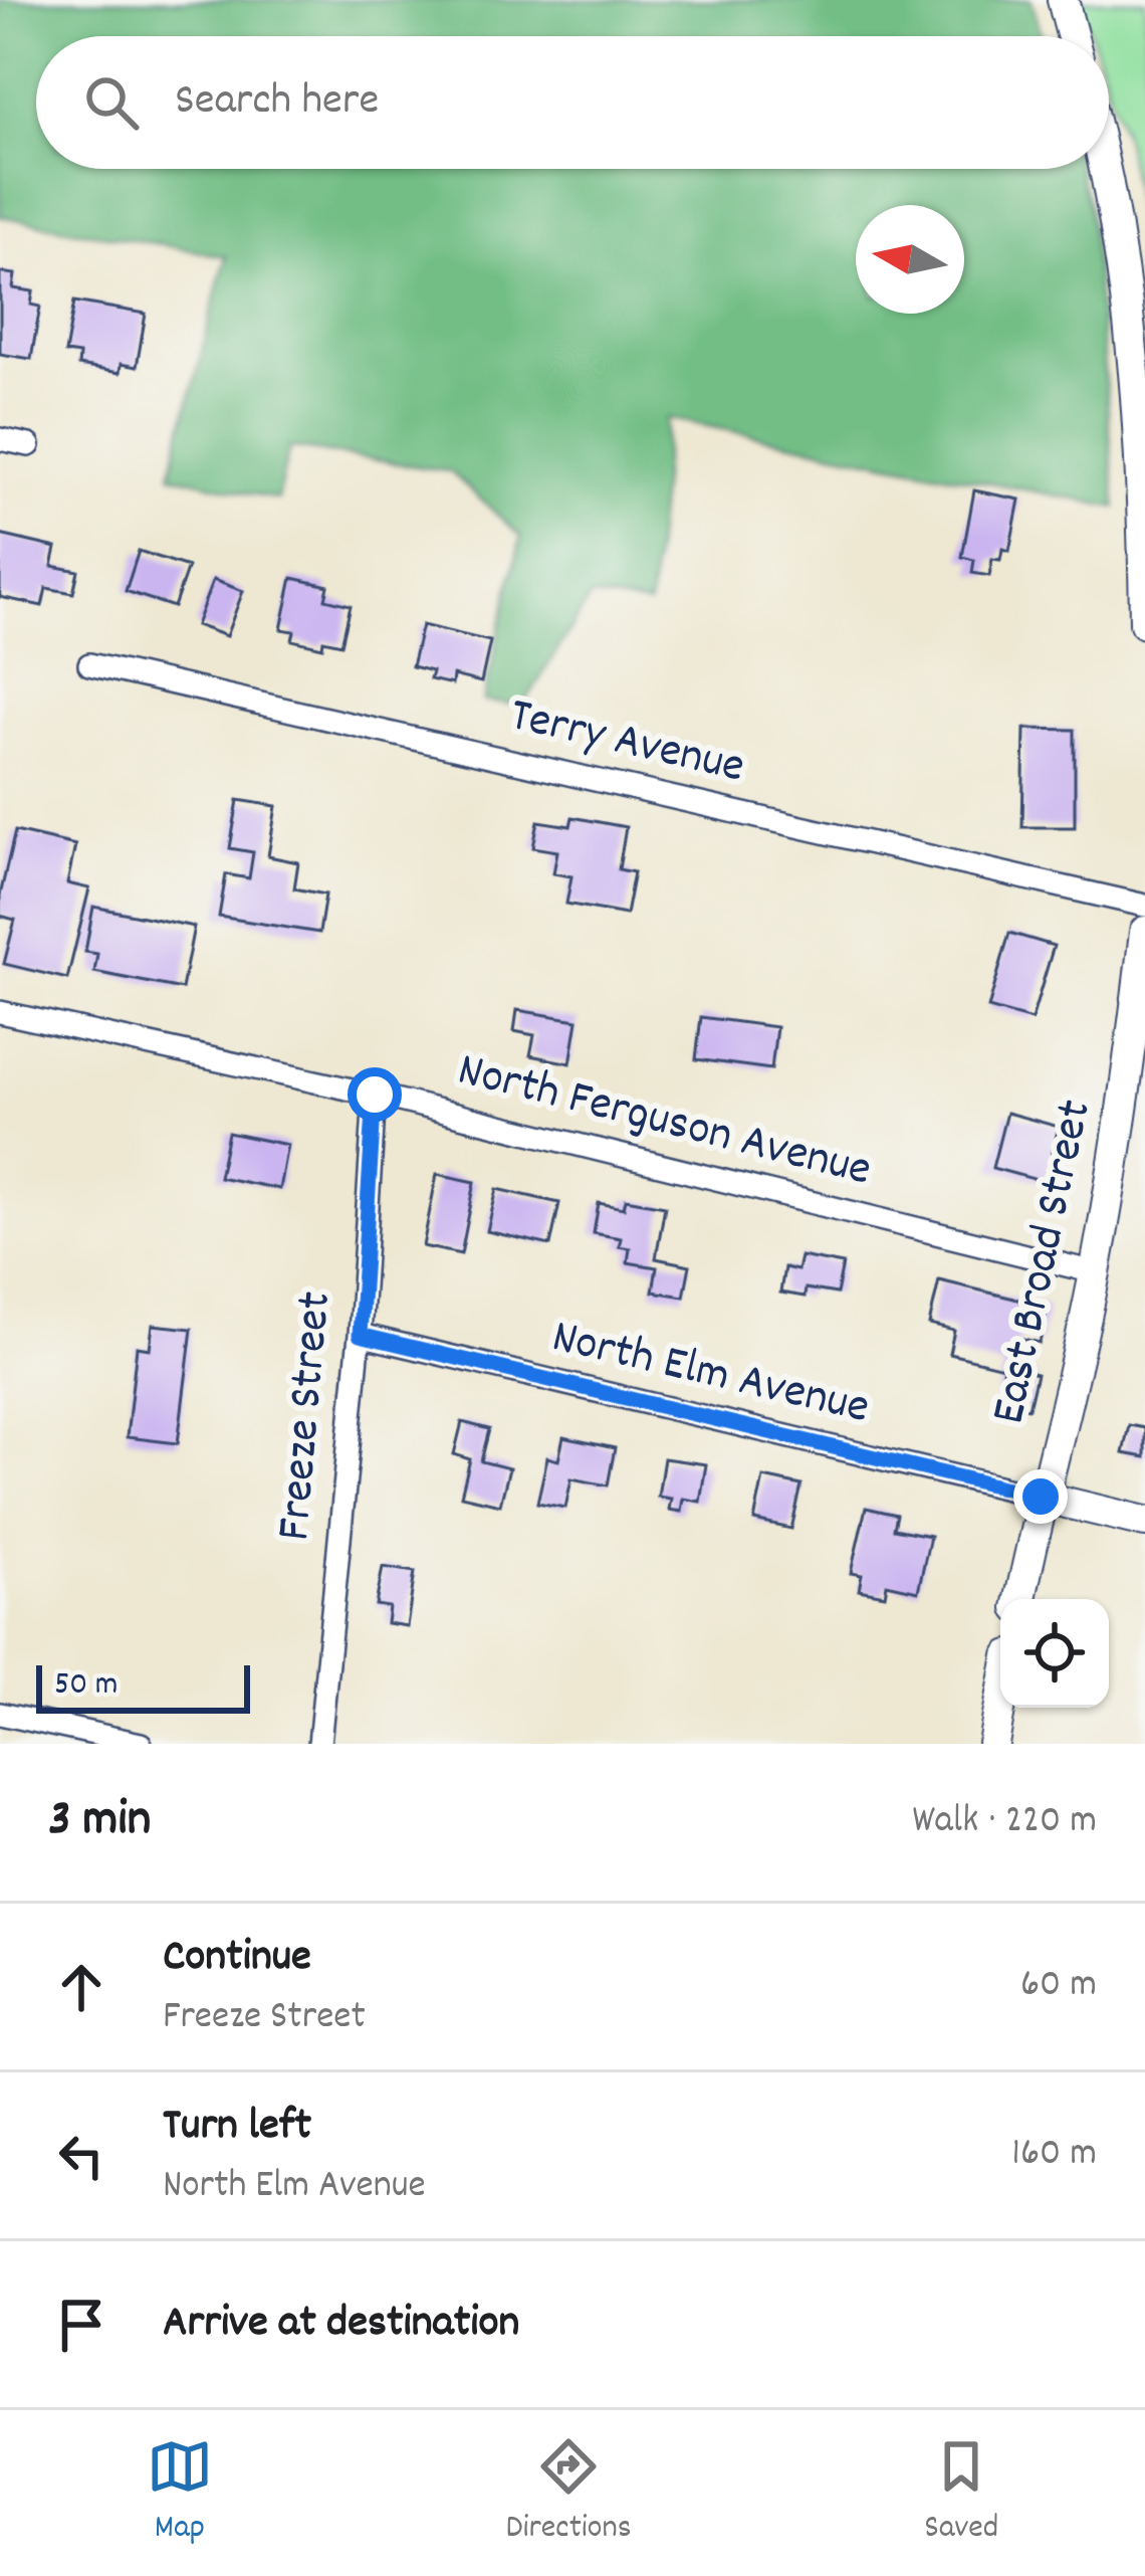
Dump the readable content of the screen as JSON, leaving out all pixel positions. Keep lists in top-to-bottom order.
{
  "streets": {
    "street": [
      "Terry Avenue",
      "North Ferguson Avenue",
      "East Broad Street",
      "North Elm Avenue",
      "Freeze Street"
    ]
  },
  "crossings": [
    ["North Ferguson Avenue", "East Broad Street"],
    ["North Ferguson Avenue", "Freeze Street"],
    ["East Broad Street", "North Elm Avenue"],
    ["North Elm Avenue", "Freeze Street"]
  ],
  "scale_bar": "50 m",
  "north": "left",
  "page": {
    "search": "Search here",
    "scale": "50 m",
    "heading": ["3 min", "Walk · 220 m"],
    "list": [
      ["Continue", "Freeze Street", "60 m"],
      ["Turn left", "North Elm Avenue", "160 m"],
      "Arrive at destination"
    ],
    "nav": ["Map", "Directions", "Saved"]
  }
}
